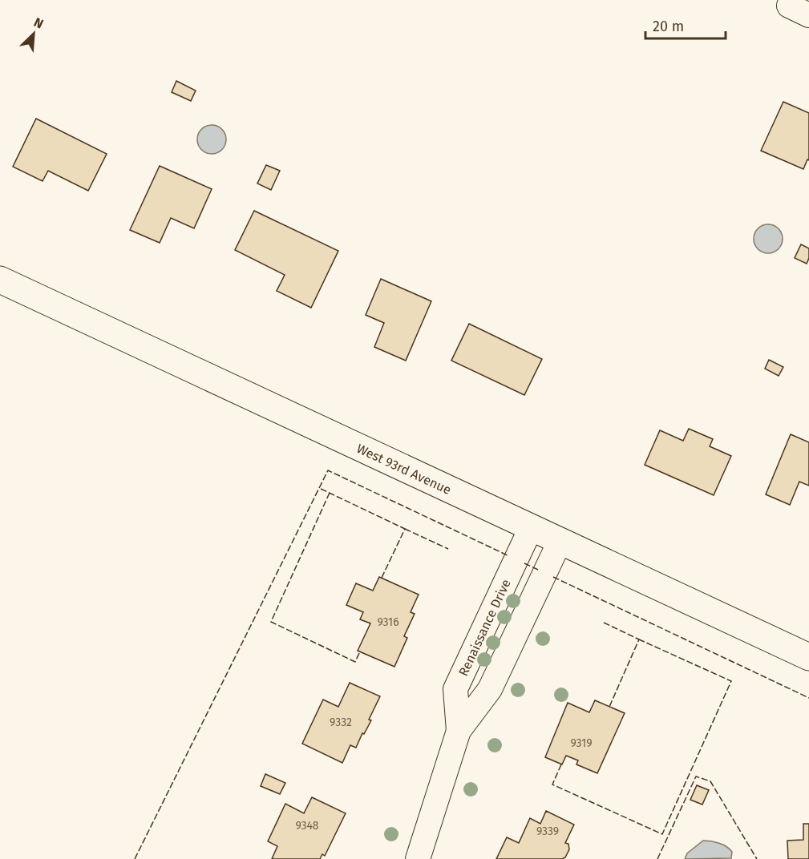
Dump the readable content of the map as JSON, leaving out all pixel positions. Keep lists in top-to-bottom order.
{
  "streets": {
    "street": ["West 93rd Avenue", "Renaissance Drive"]
  },
  "crossings": [
    ["West 93rd Avenue", "Renaissance Drive"]
  ],
  "house_numbers": [
    "9316",
    "9332",
    "9319",
    "9348",
    "9339"
  ],
  "scale_bar": "20 m",
  "north": "top right"
}
